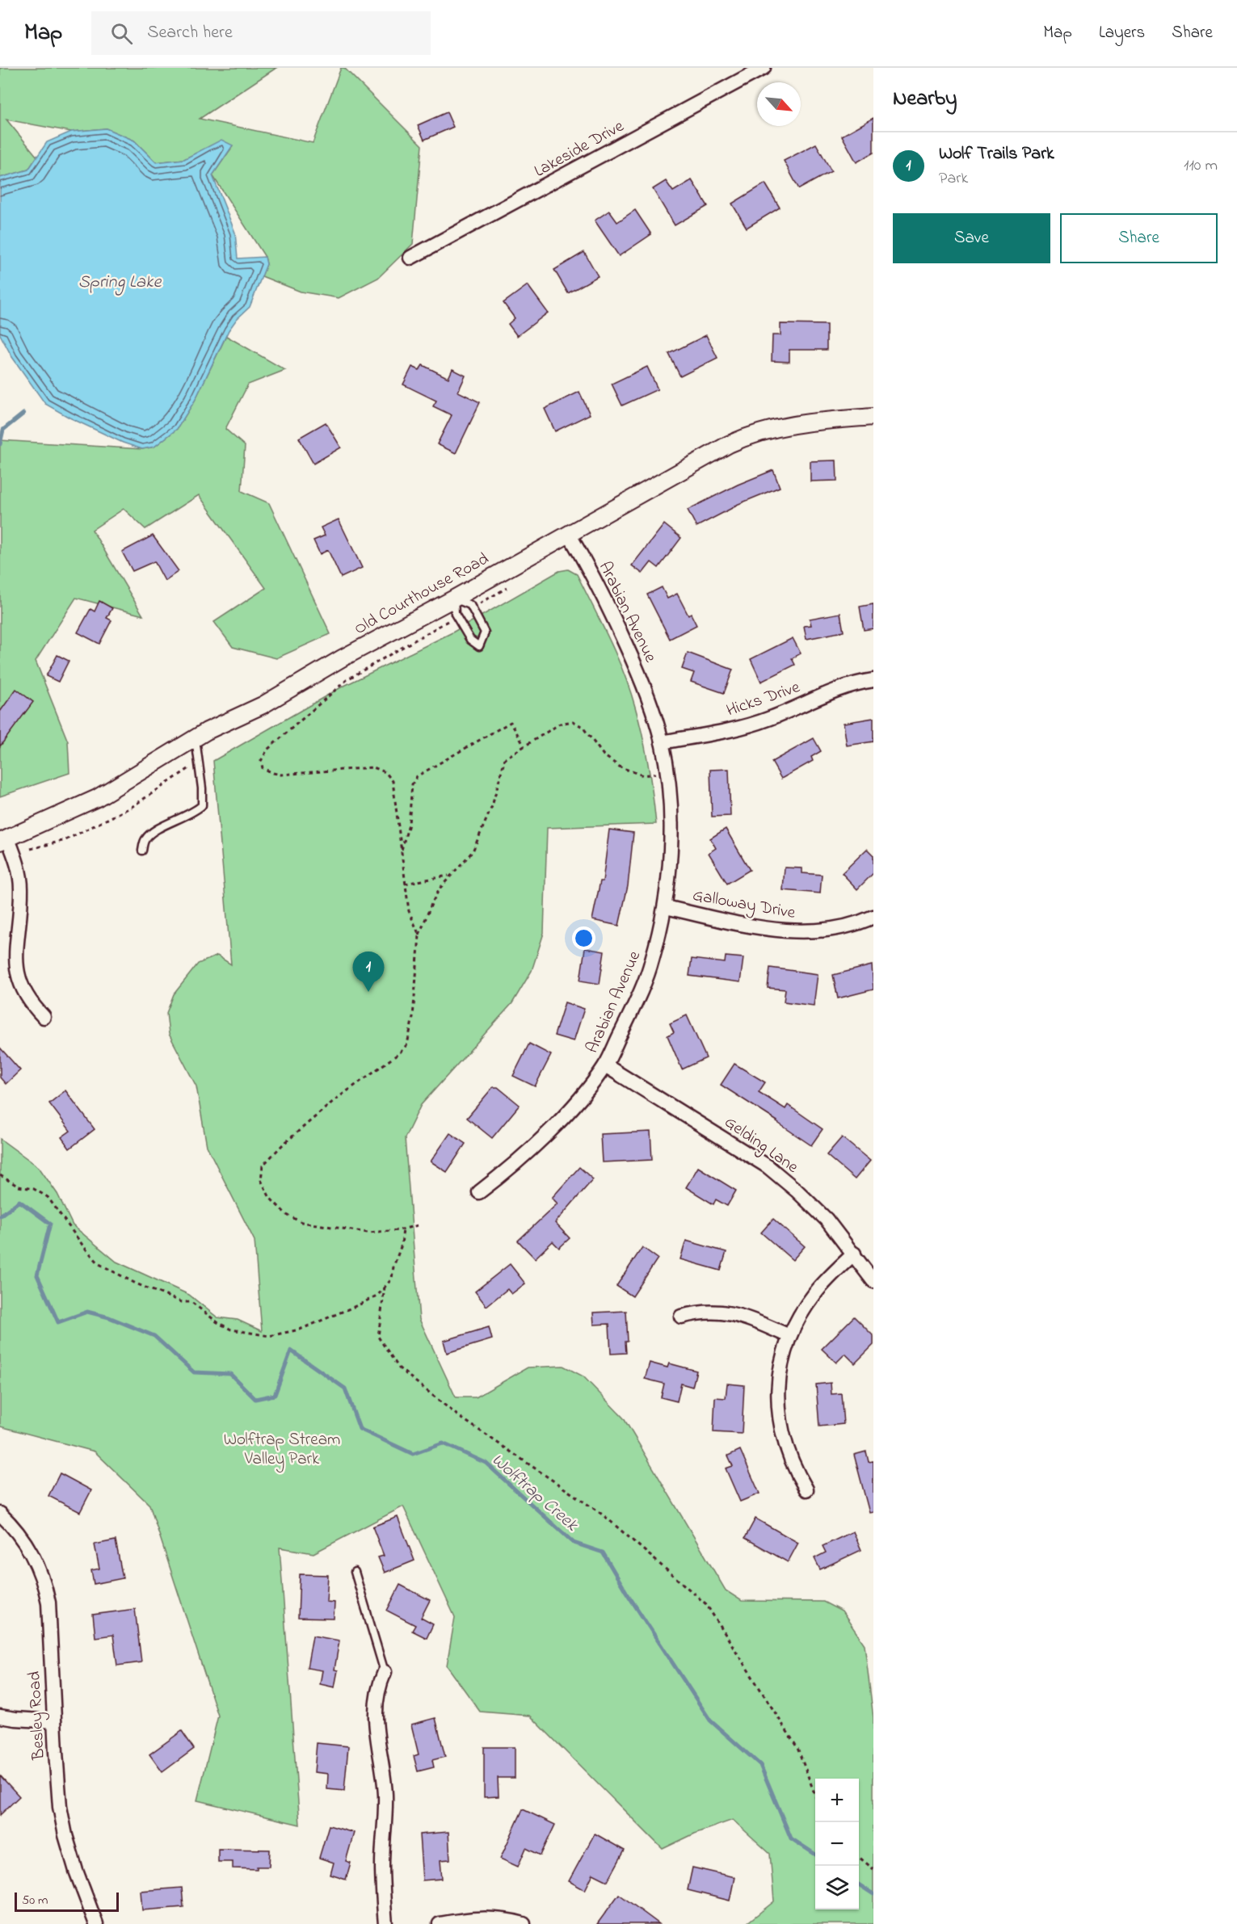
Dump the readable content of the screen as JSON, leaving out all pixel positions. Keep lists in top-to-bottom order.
{
  "streets": {
    "street": [
      "Lakeside Drive",
      "Old Courthouse Road",
      "Arabian Avenue",
      "Hicks Drive",
      "Galloway Drive",
      "Gelding Lane",
      "Besley Road"
    ]
  },
  "crossings": [
    ["Old Courthouse Road", "Arabian Avenue"],
    ["Arabian Avenue", "Hicks Drive"],
    ["Arabian Avenue", "Galloway Drive"],
    ["Arabian Avenue", "Gelding Lane"]
  ],
  "water": ["Spring Lake", "Wolftrap Creek"],
  "parks": ["Wolftrap Stream Valley Park"],
  "scale_bar": "50 m",
  "north": "bottom right",
  "page": {
    "header": "Map",
    "search": "Search here",
    "nav": ["Map", "Layers", "Share"],
    "heading": "Nearby",
    "list": [
      {
        "mark": "1",
        "name": "Wolf Trails Park",
        "note": "Park",
        "value": "110 m"
      }
    ],
    "buttons": ["Save", "Share"],
    "pins": "1",
    "map_buttons": ["+", "−"],
    "scale": "50 m"
  }
}
